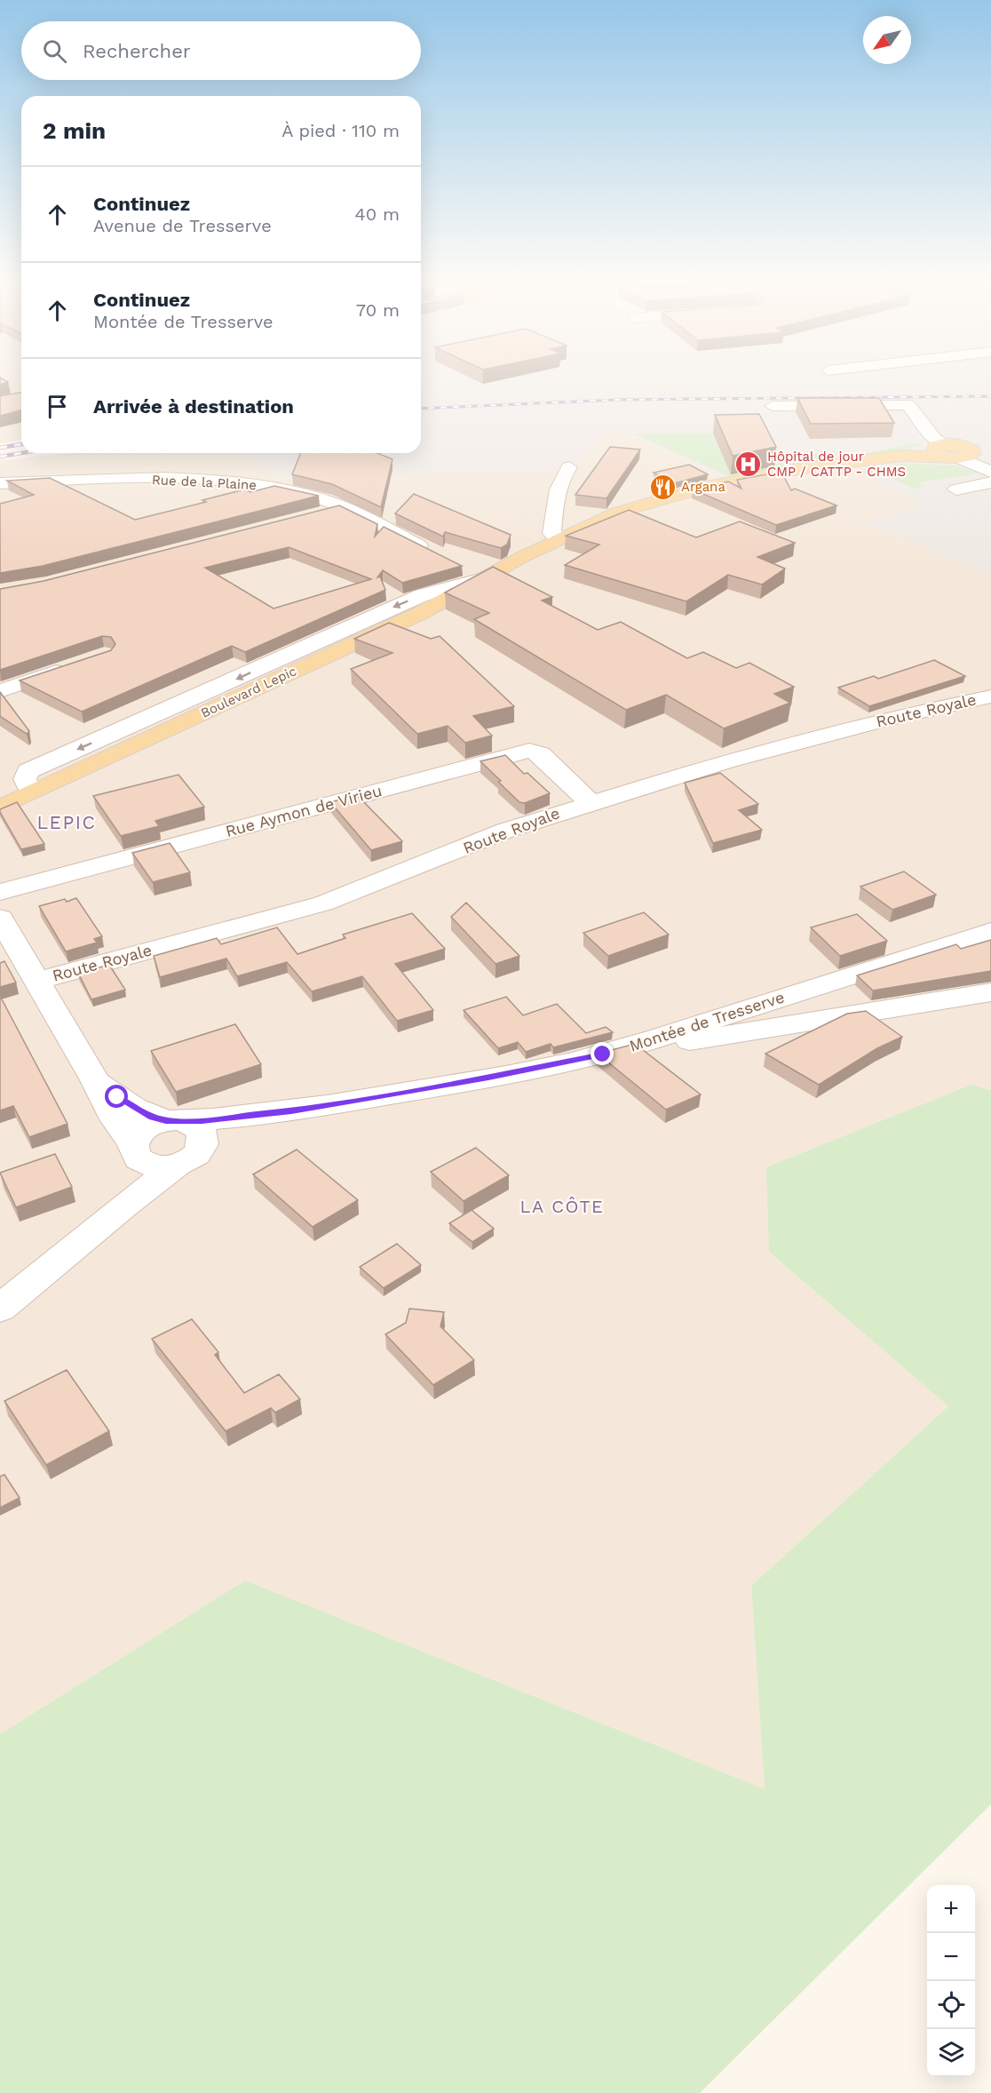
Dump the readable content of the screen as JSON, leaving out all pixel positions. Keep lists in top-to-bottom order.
{
  "streets": {
    "main road": ["Boulevard Lepic"],
    "street": [
      "Rue de la Plaine",
      "Route Royale",
      "Rue Aymon de Virieu",
      "Montée de Tresserve"
    ]
  },
  "crossings": [
    ["Route Royale", "Rue Aymon de Virieu"]
  ],
  "districts": ["LEPIC", "LA CÔTE"],
  "places": {
    "hospital": ["Hôpital de jour CMP / CATTP - CHMS"],
    "restaurant": ["Argana"]
  },
  "north": "bottom left",
  "page": {
    "search": "Rechercher",
    "heading": ["2 min", "À pied · 110 m"],
    "list": [
      ["Continuez", "Avenue de Tresserve", "40 m"],
      ["Continuez", "Montée de Tresserve", "70 m"],
      "Arrivée à destination"
    ],
    "map_buttons": ["+", "−"]
  }
}
